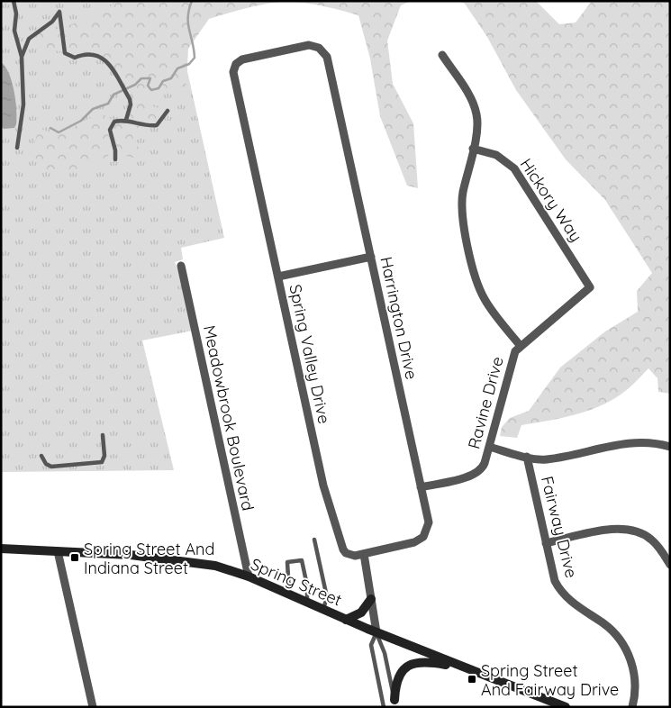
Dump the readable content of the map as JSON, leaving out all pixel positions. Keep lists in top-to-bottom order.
{
  "streets": {
    "main road": ["Spring Street"],
    "street": [
      "Hickory Way",
      "Harrington Drive",
      "Spring Valley Drive",
      "Ravine Drive",
      "Meadowbrook Boulevard",
      "Fairway Drive"
    ]
  },
  "crossings": [
    ["Hickory Way", "Ravine Drive"],
    ["Harrington Drive", "Spring Valley Drive"],
    ["Harrington Drive", "Ravine Drive"],
    ["Meadowbrook Boulevard", "Spring Street"]
  ],
  "places": {
    "transit": ["Spring Street And Indiana Street", "Spring Street And Fairway Drive"]
  }
}
